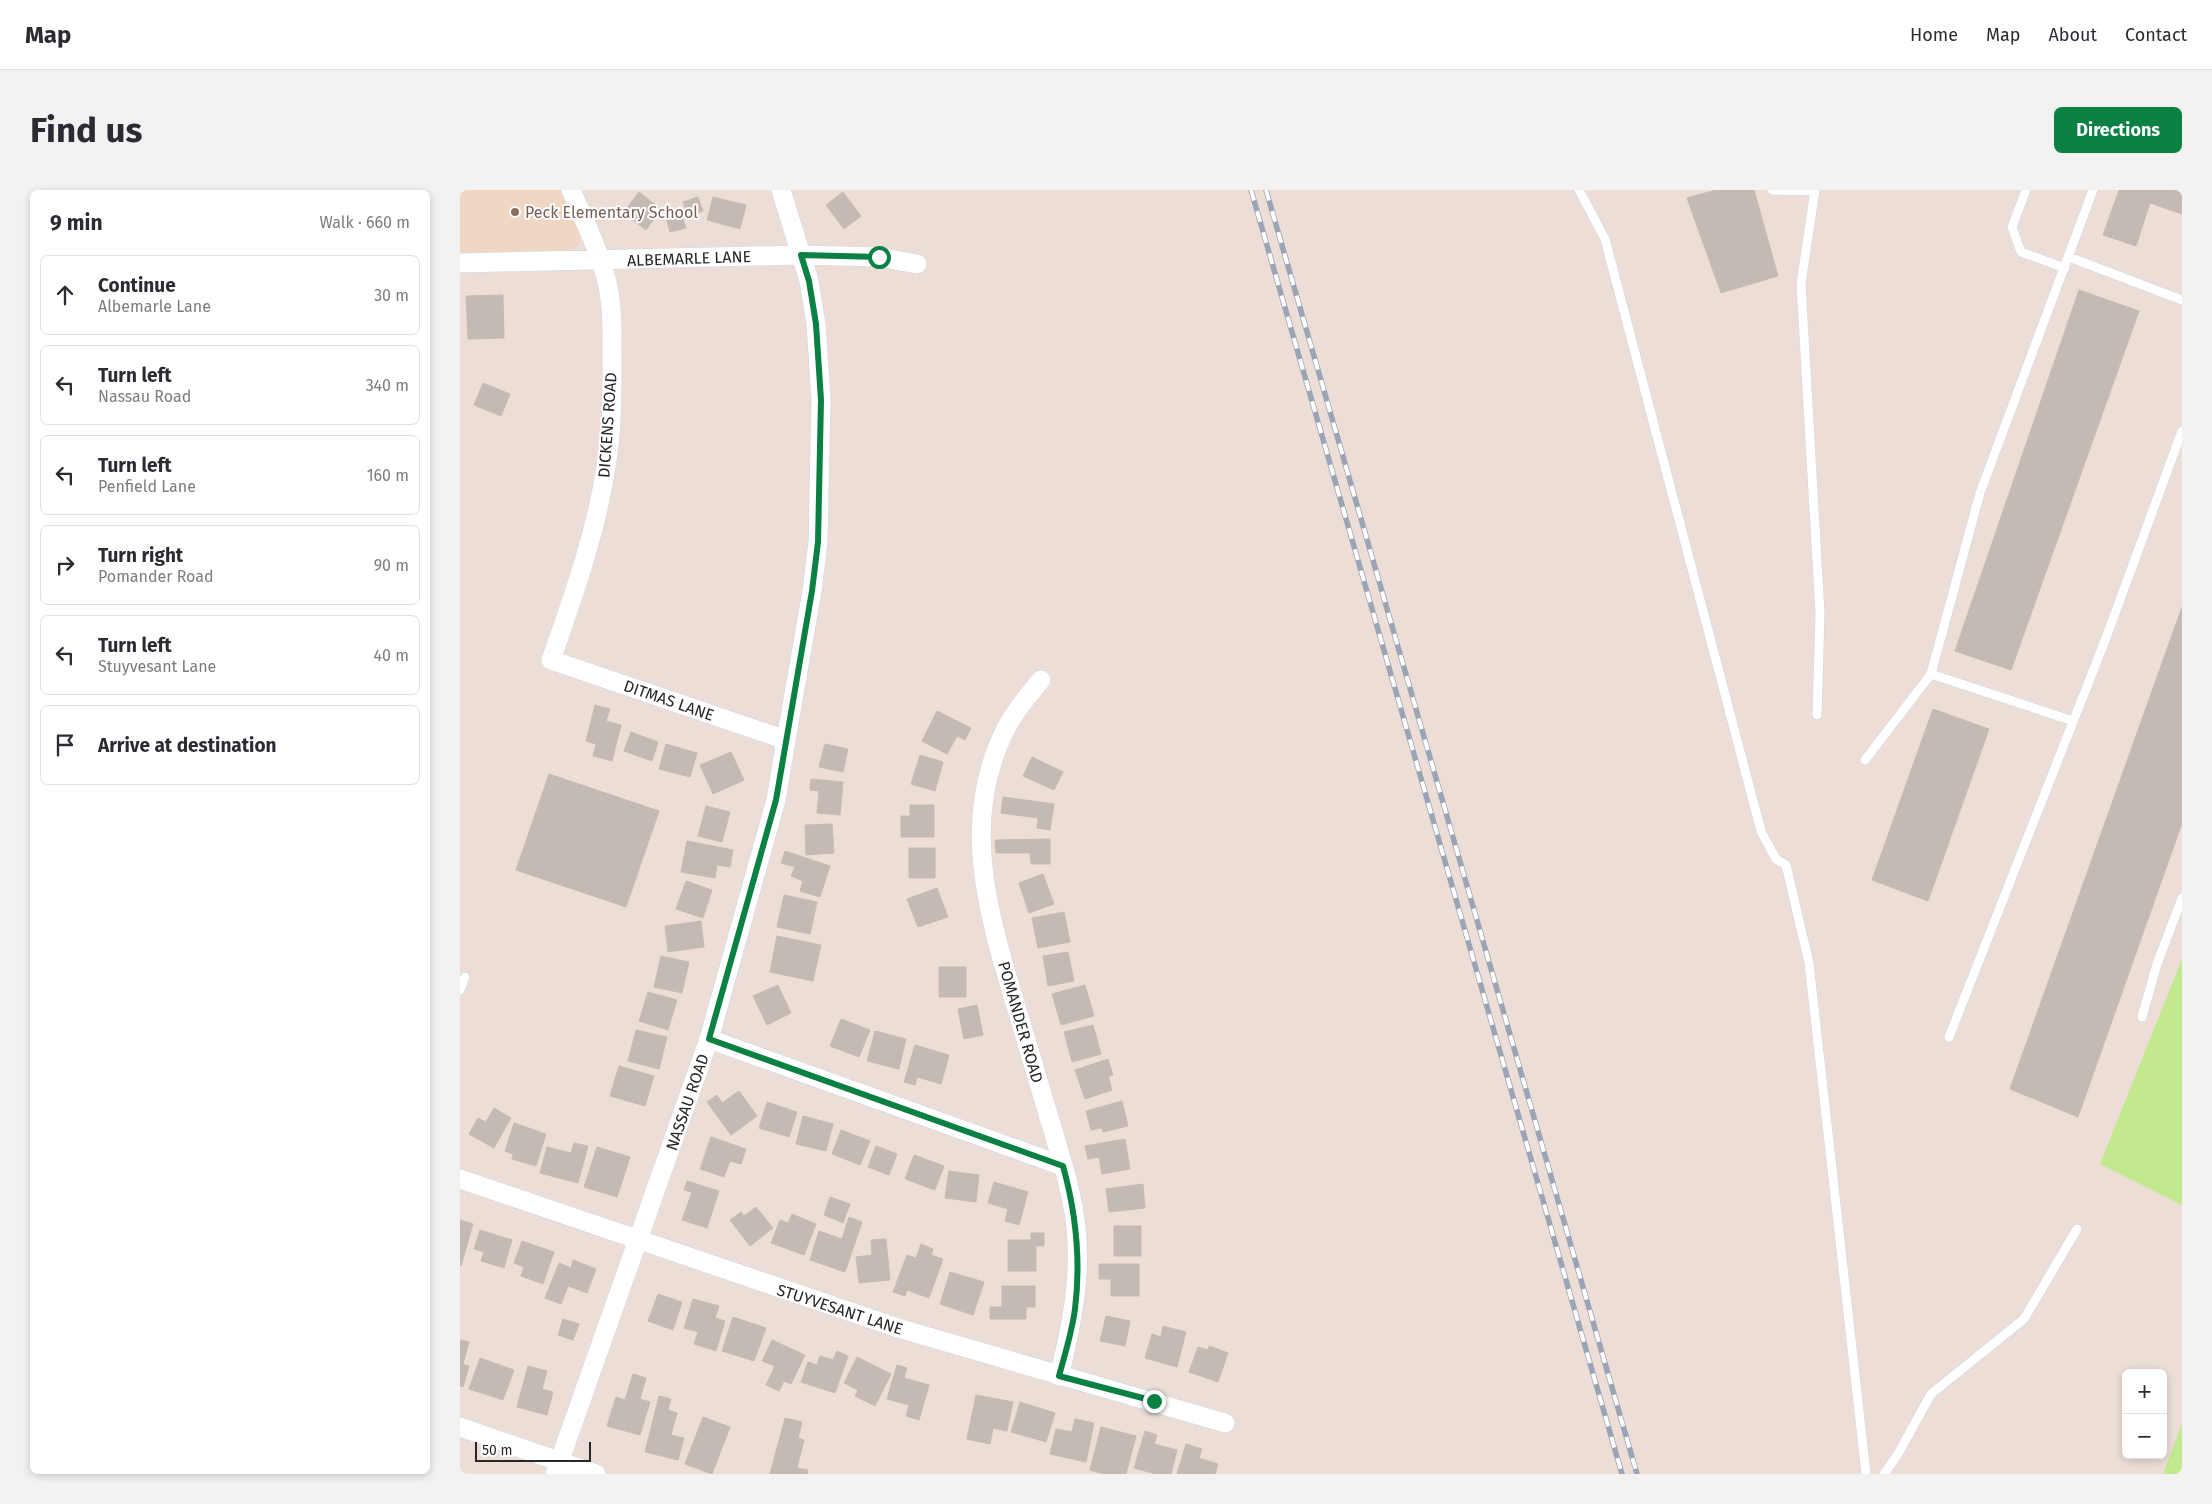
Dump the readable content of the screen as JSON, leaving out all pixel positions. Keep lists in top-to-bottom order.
{
  "streets": {
    "street": [
      "ALBEMARLE LANE",
      "DICKENS ROAD",
      "DITMAS LANE",
      "POMANDER ROAD",
      "NASSAU ROAD",
      "STUYVESANT LANE"
    ]
  },
  "crossings": [
    ["ALBEMARLE LANE", "DICKENS ROAD"],
    ["ALBEMARLE LANE", "NASSAU ROAD"],
    ["DICKENS ROAD", "DITMAS LANE"],
    ["DITMAS LANE", "NASSAU ROAD"],
    ["POMANDER ROAD", "STUYVESANT LANE"],
    ["NASSAU ROAD", "STUYVESANT LANE"]
  ],
  "places": ["Peck Elementary School"],
  "scale_bar": "50 m",
  "page": {
    "header": "Map",
    "nav": [
      "Home",
      "Map",
      "About",
      "Contact"
    ],
    "buttons": "Directions",
    "title": "Find us",
    "heading": ["9 min", "Walk · 660 m"],
    "list": [
      ["Continue", "Albemarle Lane", "30 m"],
      ["Turn left", "Nassau Road", "340 m"],
      ["Turn left", "Penfield Lane", "160 m"],
      ["Turn right", "Pomander Road", "90 m"],
      ["Turn left", "Stuyvesant Lane", "40 m"],
      "Arrive at destination"
    ],
    "map_buttons": ["+", "−"],
    "scale": "50 m"
  }
}
